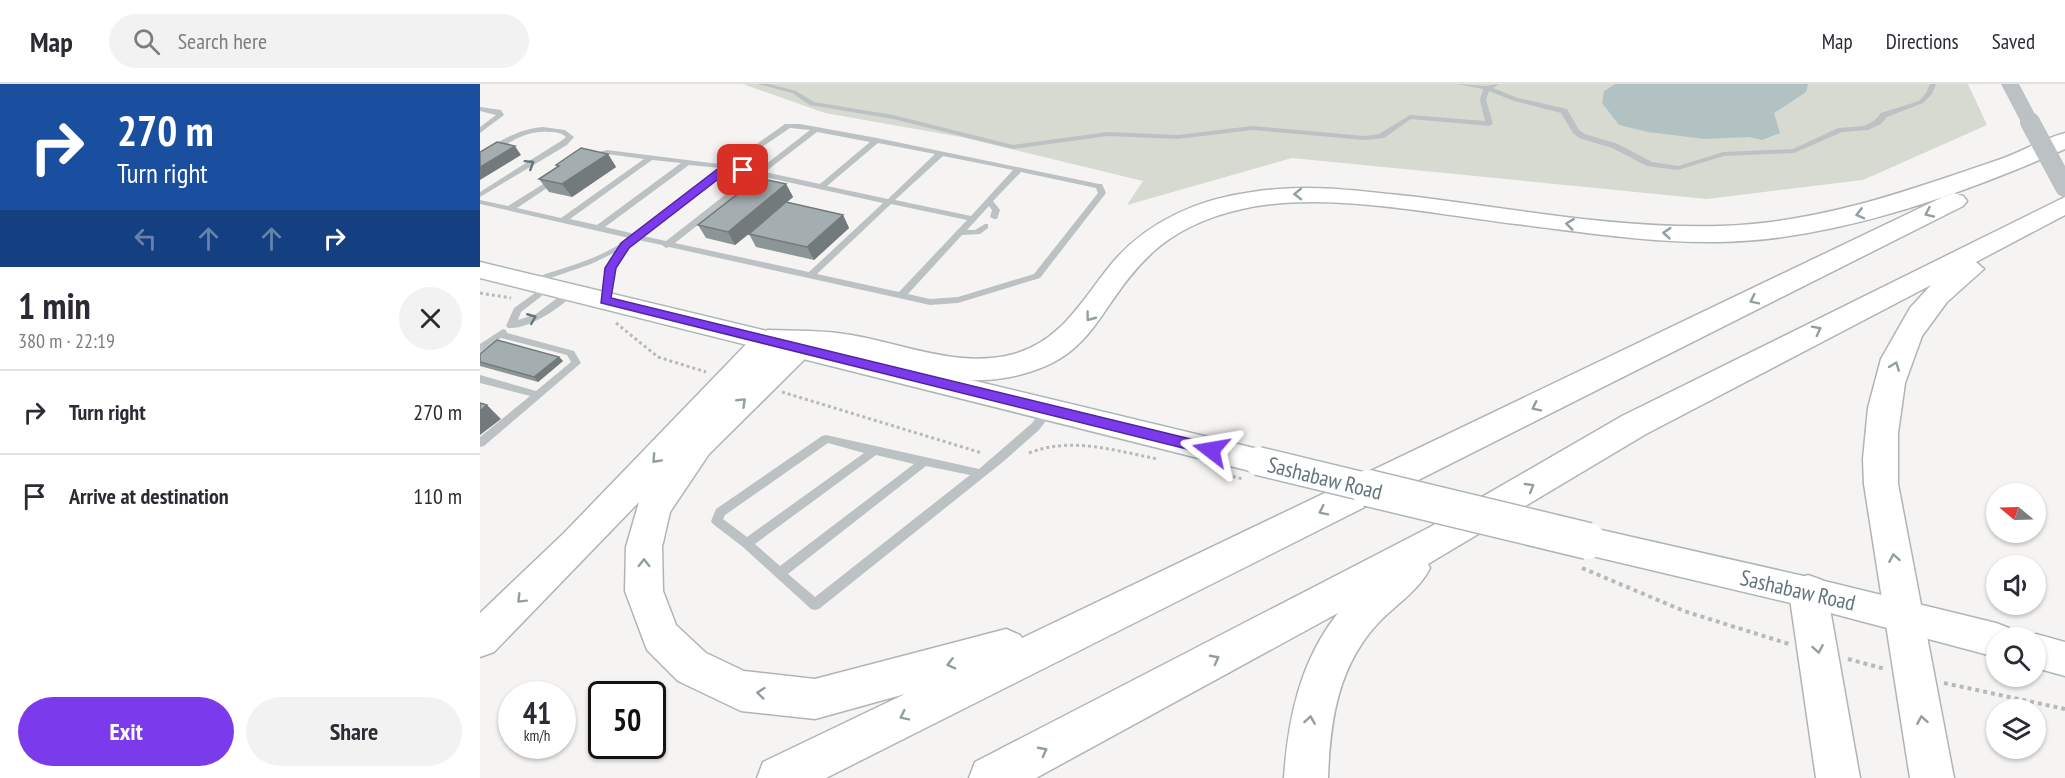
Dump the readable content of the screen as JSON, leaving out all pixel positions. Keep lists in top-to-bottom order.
{
  "streets": {
    "main road": ["Sashabaw Road"]
  },
  "north": "left",
  "page": {
    "header": "Map",
    "search": "Search here",
    "nav": ["Map", "Directions", "Saved"],
    "turn": ["270 m", "Turn right"],
    "heading": ["1 min", "380 m · 22:19"],
    "list": [
      {
        "name": "Turn right",
        "value": "270 m"
      },
      {
        "name": "Arrive at destination",
        "value": "110 m"
      }
    ],
    "speed": "41 km/h",
    "limit": "50",
    "buttons": ["Exit", "Share"]
  }
}
